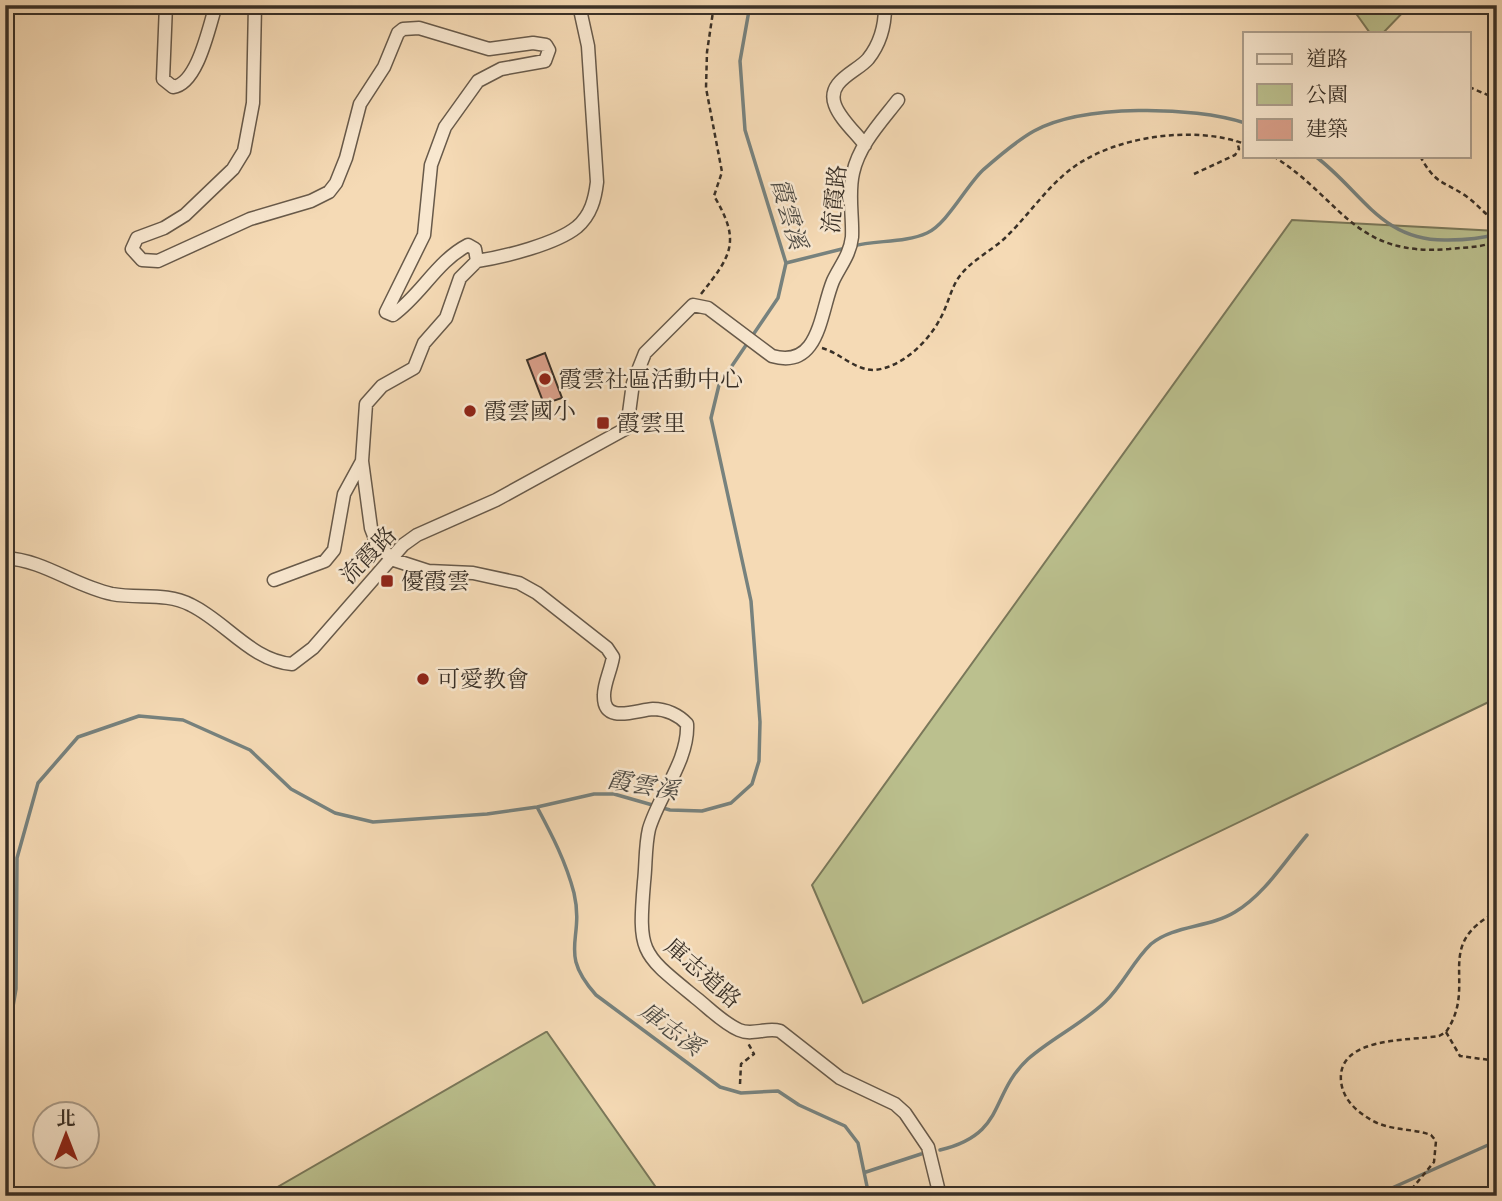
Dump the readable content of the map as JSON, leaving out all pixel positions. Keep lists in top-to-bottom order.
{
  "streets": {
    "street": ["流霞路", "庫志道路"]
  },
  "crossings": [
    ["流霞路", "庫志道路"]
  ],
  "water": ["霞雲溪", "庫志溪"],
  "places": {
    "other": ["霞雲社區活動中心", "霞雲國小", "可愛教會"],
    "transit": ["霞雲里", "優霞雲"]
  },
  "legend": ["道路", "公園", "建築"],
  "north": "top"
}
